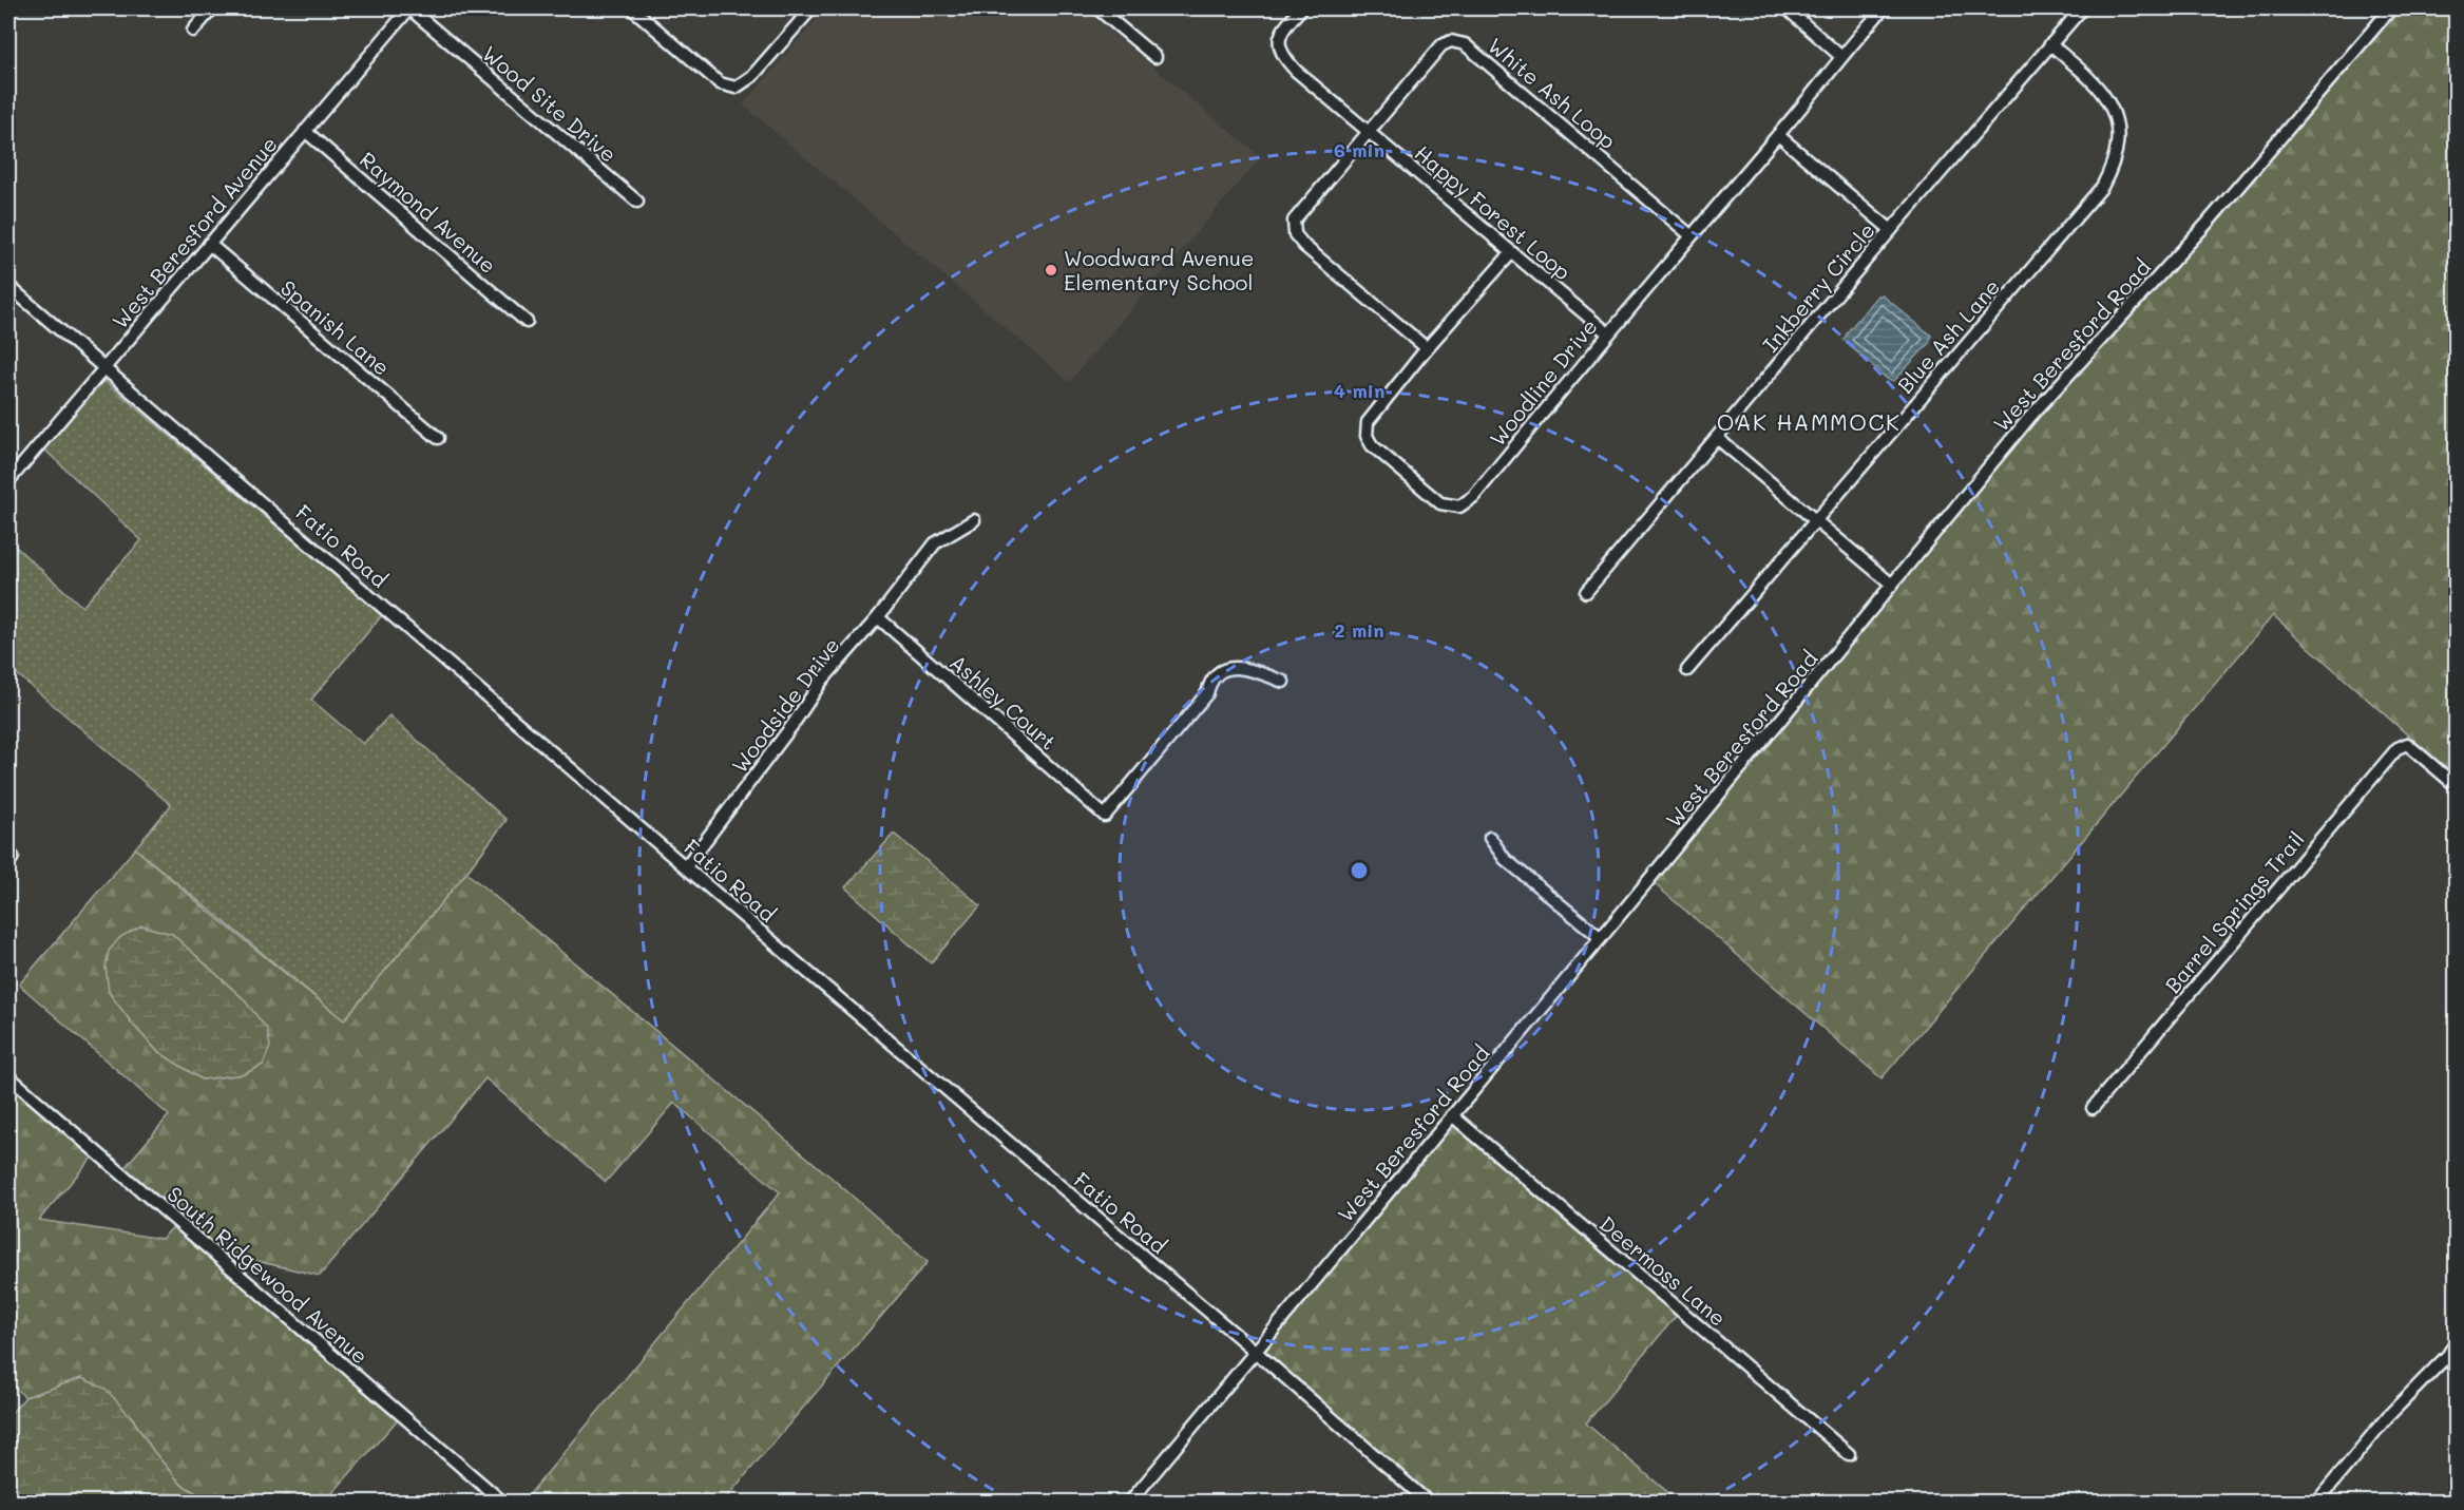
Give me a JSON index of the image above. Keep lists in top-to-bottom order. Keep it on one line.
{"streets":{"street":["White Ash Loop","Wood Site Drive","Raymond Avenue","Happy Forest Loop","West Beresford Avenue","Inkberry Circle","Spanish Lane","Blue Ash Lane","West Beresford Road","Woodline Drive","Fatio Road","Ashley Court","Woodside Drive","Barrel Springs Trail","Deermoss Lane","South Ridgewood Avenue"]},"crossings":[["White Ash Loop","Happy Forest Loop"],["White Ash Loop","Woodline Drive"],["Wood Site Drive","West Beresford Avenue"],["Raymond Avenue","West Beresford Avenue"],["Happy Forest Loop","Woodline Drive"],["West Beresford Avenue","Spanish Lane"],["West Beresford Avenue","Fatio Road"],["Inkberry Circle","Blue Ash Lane"],["West Beresford Road","Fatio Road"],["West Beresford Road","Deermoss Lane"],["Fatio Road","Woodside Drive"],["Ashley Court","Woodside Drive"]],"districts":["OAK HAMMOCK"],"places":["Woodward Avenue Elementary School"],"rings":["6 min","4 min","2 min"]}
